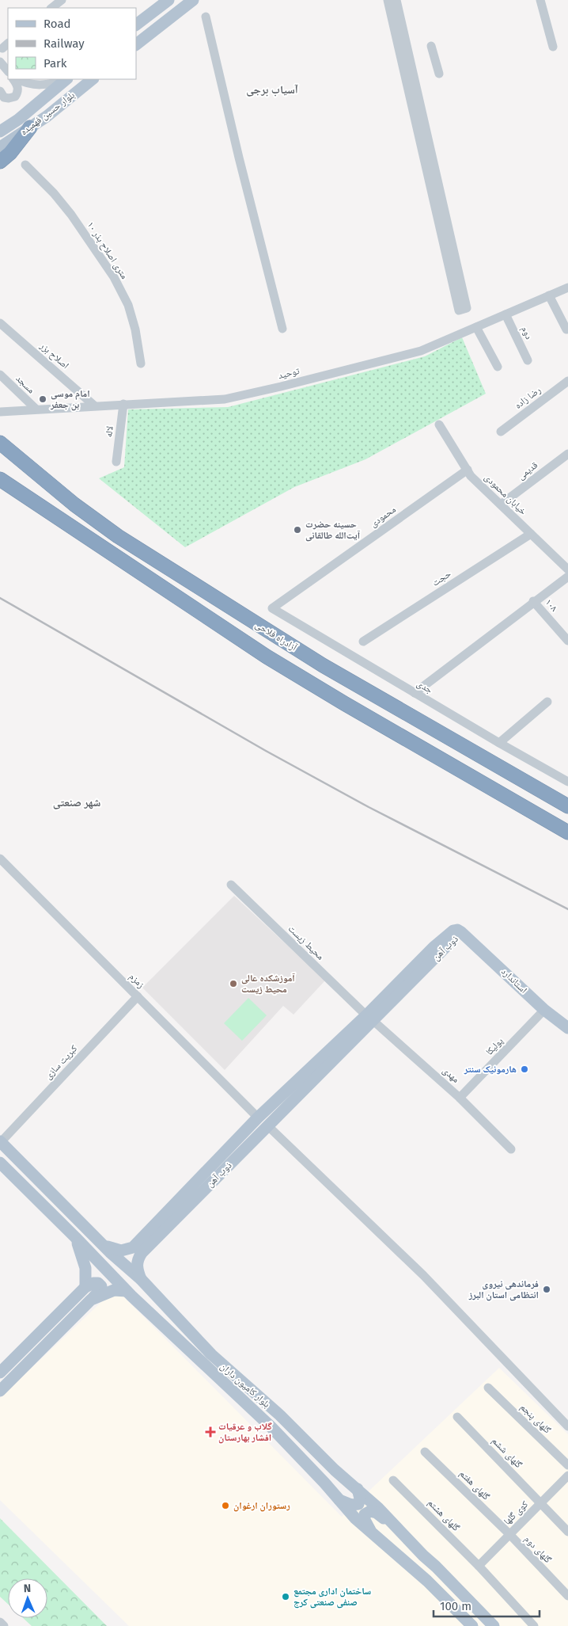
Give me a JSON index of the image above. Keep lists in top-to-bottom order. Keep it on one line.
{"streets":{"highway":["آزادراه فلاحی"],"main road":["بلوار حسین فهمیده","ذوب آهن","استاندارد","بلوار کامیون داران"],"street":["۱۰ متری اصلاح بذر","دوم","اصلاح بزر","توحید","مسجد","رضا زاده","لاله","قدیمی","خیابان محمودی","محمودی","حجت","۱۰۸","جدی","محیط زیست","زمزم","پولیکا","کبریت سازی","مهدی","گلهای پنجم","گلهای ششم","گلهای هفتم","کوی گلها","گلهای هشتم","گلهای دوم"]},"crossings":[["دوم","توحید"],["اصلاح بزر","توحید"],["توحید","مسجد"],["توحید","لاله"],["قدیمی","خیابان محمودی"],["خیابان محمودی","محمودی"],["خیابان محمودی","حجت"],["محمودی","جدی"],["محیط زیست","ذوب آهن"],["محیط زیست","مهدی"],["ذوب آهن","زمزم"],["ذوب آهن","استاندارد"],["ذوب آهن","مهدی"],["ذوب آهن","بلوار کامیون داران"],["زمزم","کبریت سازی"],["استاندارد","پولیکا"],["پولیکا","مهدی"],["کبریت سازی","بلوار کامیون داران"],["گلهای ششم","کوی گلها"],["گلهای هفتم","کوی گلها"],["گلهای هفتم","گلهای دوم"],["کوی گلها","گلهای هشتم"],["کوی گلها","گلهای دوم"]],"districts":["آسیاب برجی","شهر صنعتی"],"places":{"other":["امام موسی بن جعفر","حسینه حضرت آیت‌الله طالقانی","آموزشکده عالی محیط زیست","هارمونیک سنتر","فرماندهی نیروی انتظامی استان البرز","رستوران ارغوان","ساختمان اداری مجتمع صنفی صنعتی کرج"],"health":["گلاب و عرقیات افشار بهارستان"]},"legend":["Road","Railway","Park"],"scale_bar":"100 m","north":"top"}
